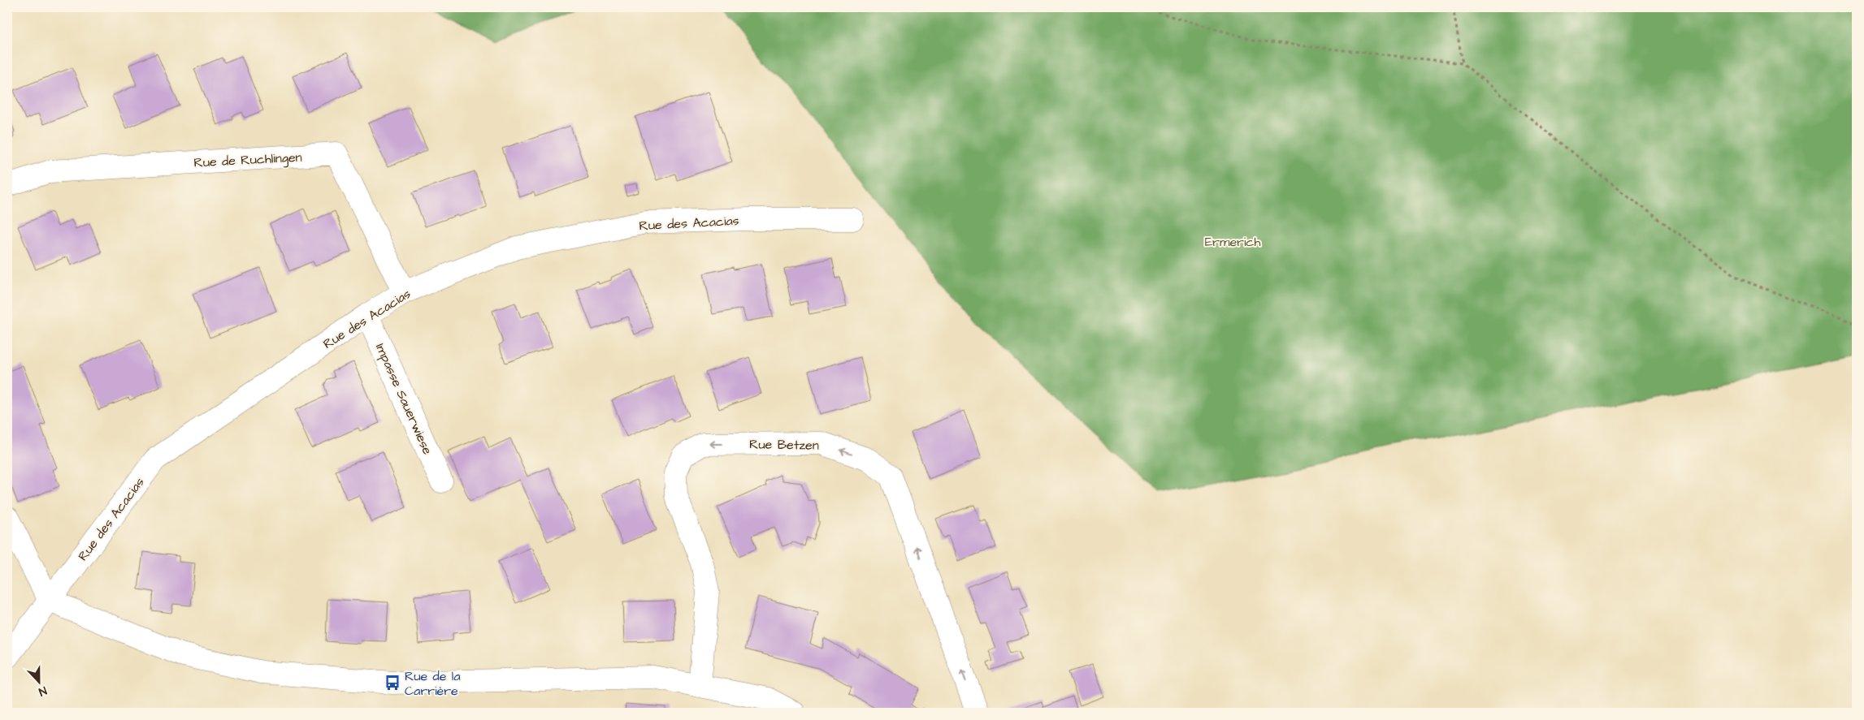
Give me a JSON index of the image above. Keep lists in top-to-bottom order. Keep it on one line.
{"streets":{"street":["Rue de Ruchlingen","Rue des Acacias","Impasse Sauerwiese","Rue Betzen"]},"crossings":[["Rue de Ruchlingen","Rue des Acacias"],["Rue des Acacias","Impasse Sauerwiese"]],"parks":["Ermerich"],"places":{"bus stop":["Rue de la Carrière"]},"north":"bottom"}
